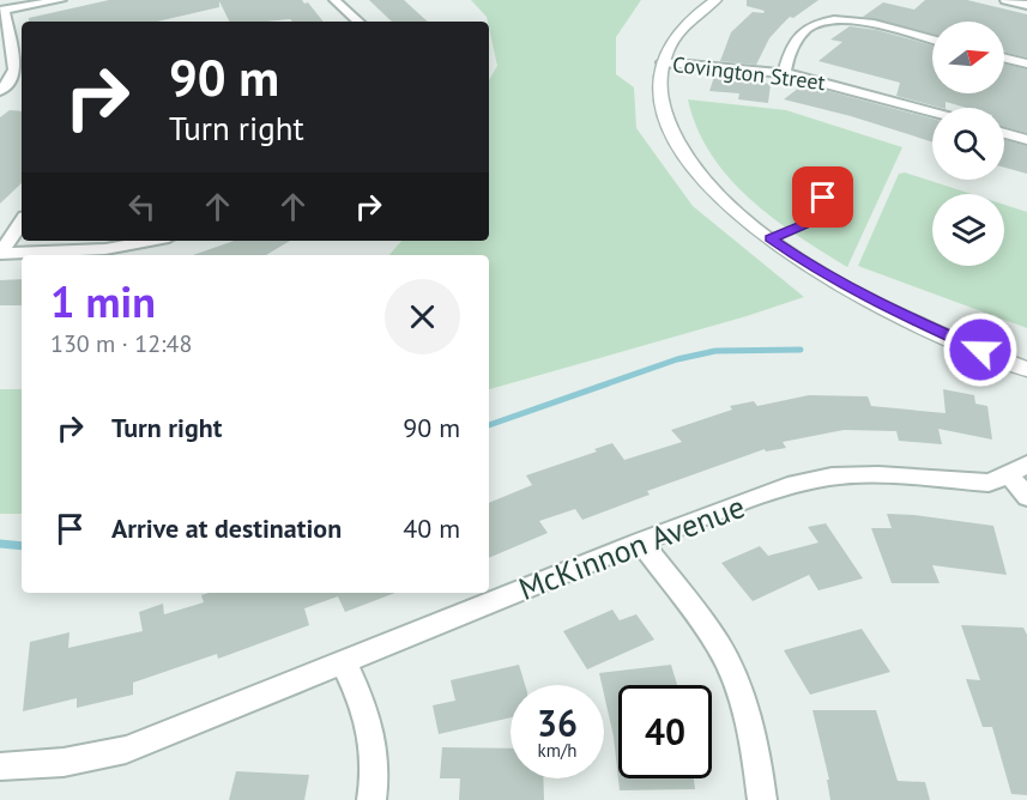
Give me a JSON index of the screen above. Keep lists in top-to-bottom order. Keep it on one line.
{"streets":{"street":["Covington Street","McKinnon Avenue"]},"north":"right","page":{"turn":["90 m","Turn right"],"heading":["1 min","130 m · 12:48"],"list":[{"name":"Turn right","value":"90 m"},{"name":"Arrive at destination","value":"40 m"}],"speed":"36 km/h","limit":"40"}}
